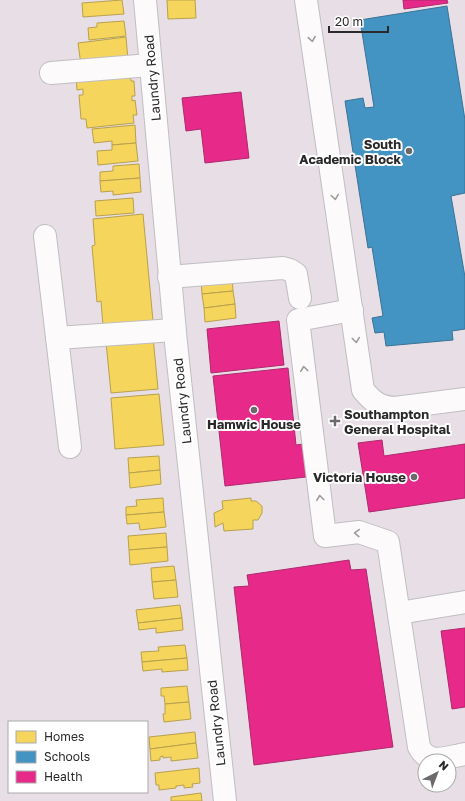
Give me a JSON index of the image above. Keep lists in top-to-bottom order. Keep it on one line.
{"streets":{"street":["Laundry Road"]},"places":{"other":["South Academic Block","Hamwic House","Victoria House"],"health":["Southampton General Hospital"]},"legend":["Homes","Schools","Health"],"scale_bar":"20 m","north":"top right"}
